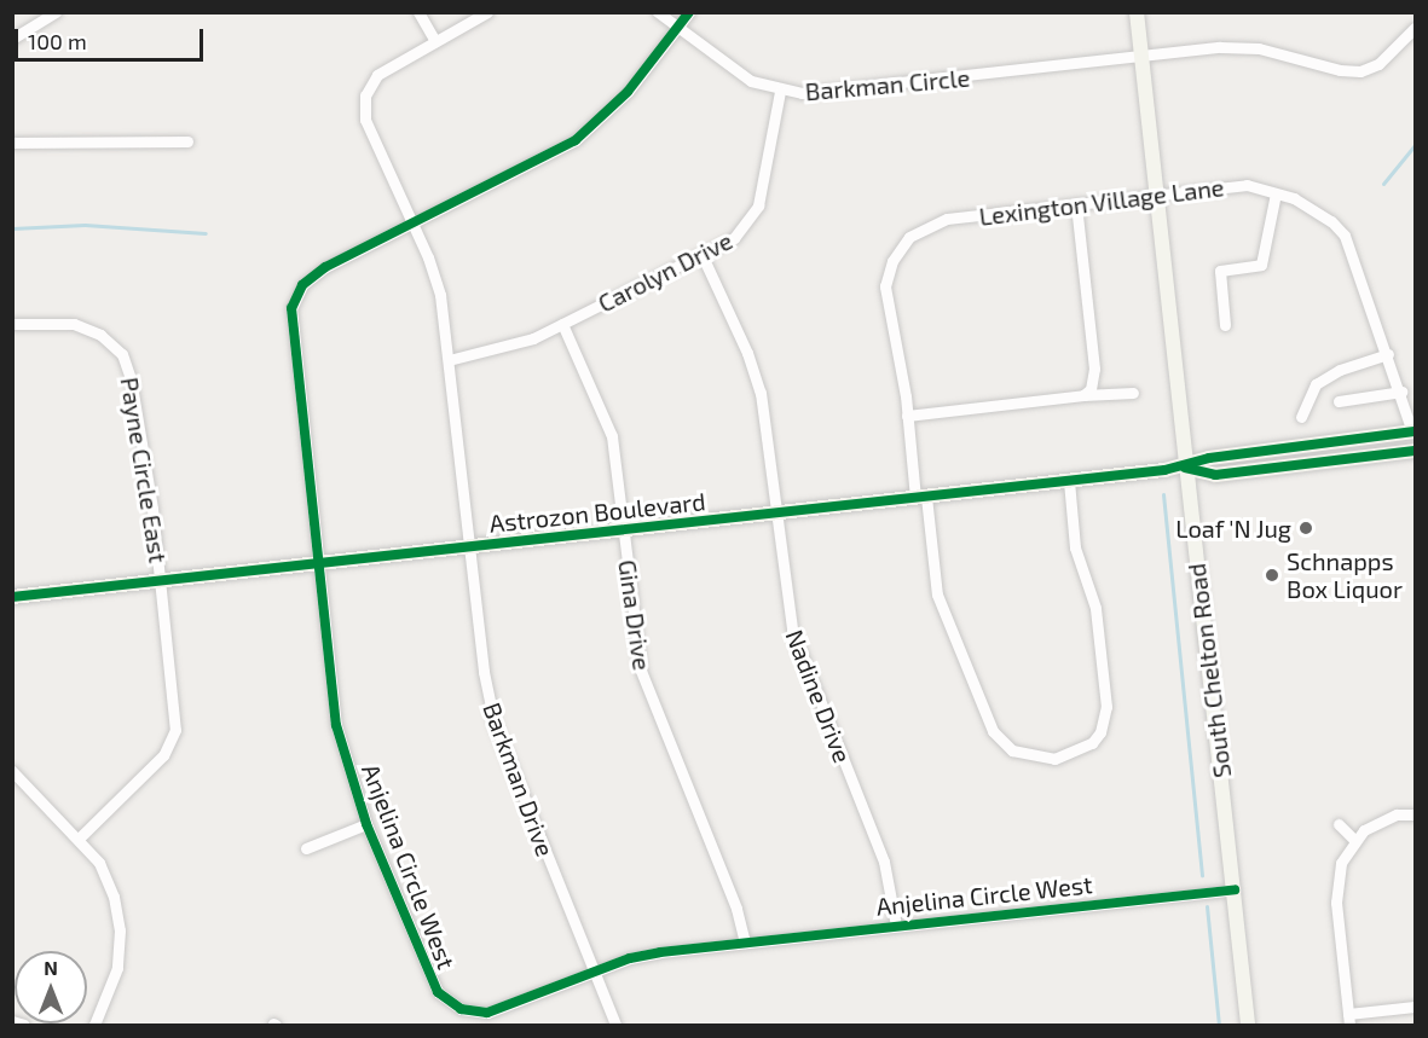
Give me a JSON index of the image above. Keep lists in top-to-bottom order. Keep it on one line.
{"streets":{"main road":["Astrozon Boulevard","South Chelton Road"],"street":["Barkman Circle","Lexington Village Lane","Carolyn Drive","Payne Circle East","Gina Drive","Nadine Drive","Barkman Drive","Anjelina Circle West"]},"crossings":[["Barkman Circle","Carolyn Drive"],["Barkman Circle","South Chelton Road"],["Barkman Circle","Anjelina Circle West"],["Lexington Village Lane","Astrozon Boulevard"],["Lexington Village Lane","South Chelton Road"],["Carolyn Drive","Gina Drive"],["Carolyn Drive","Nadine Drive"],["Carolyn Drive","Barkman Drive"],["Payne Circle East","Astrozon Boulevard"],["Astrozon Boulevard","Gina Drive"],["Astrozon Boulevard","South Chelton Road"],["Astrozon Boulevard","Nadine Drive"],["Astrozon Boulevard","Barkman Drive"],["Astrozon Boulevard","Anjelina Circle West"],["Gina Drive","Anjelina Circle West"],["South Chelton Road","Anjelina Circle West"],["Nadine Drive","Anjelina Circle West"],["Barkman Drive","Anjelina Circle West"]],"places":["Loaf 'N Jug","Schnapps Box Liquor"],"scale_bar":"100 m","north":"top"}
